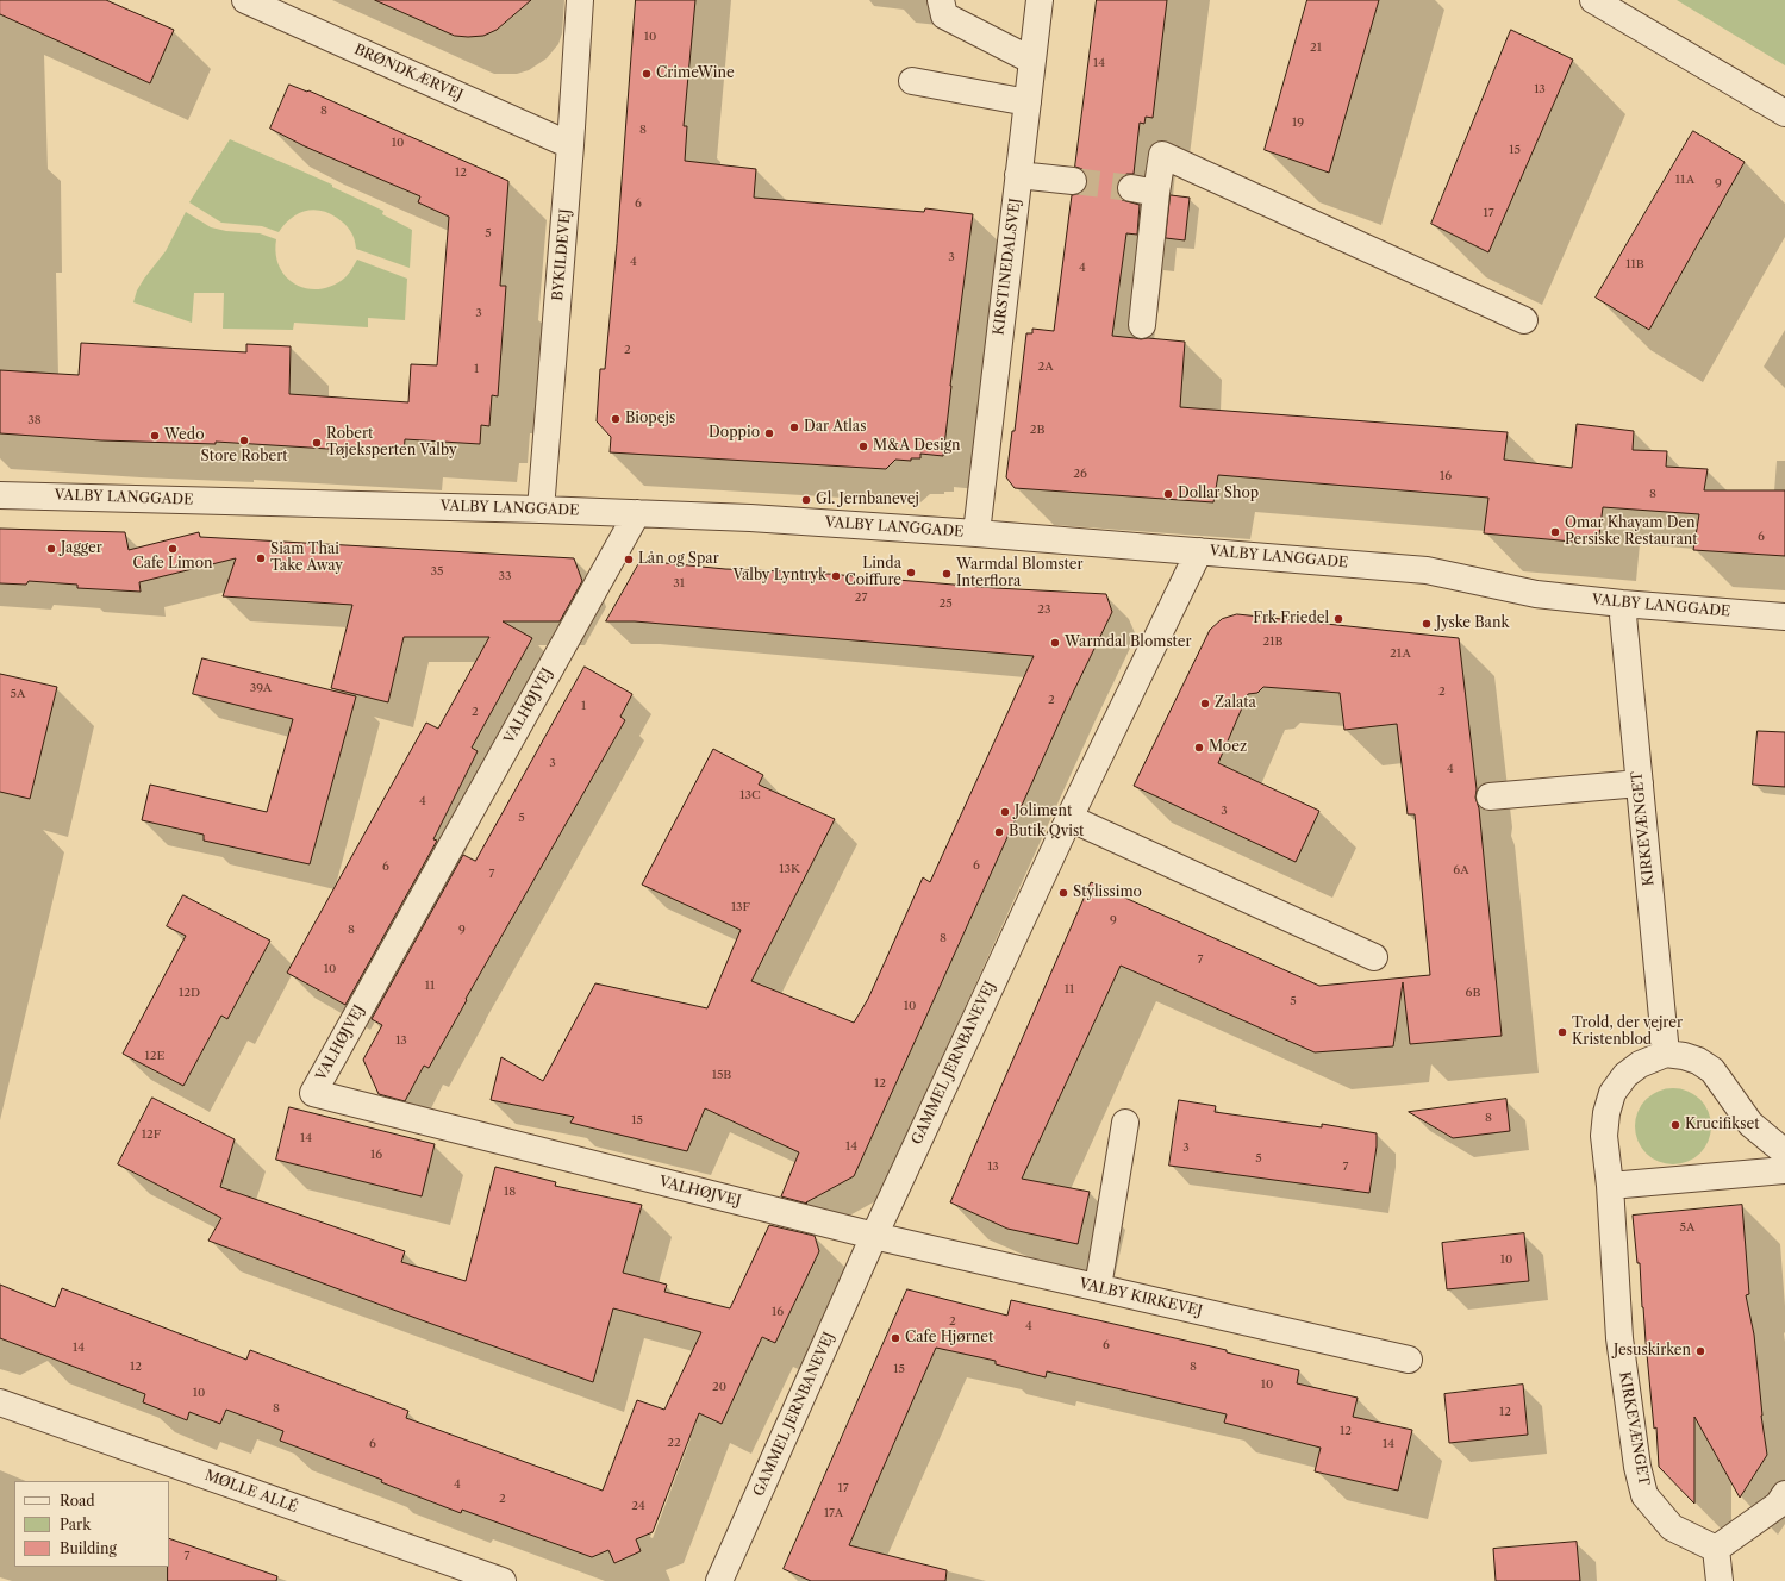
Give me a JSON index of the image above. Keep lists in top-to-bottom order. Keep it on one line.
{"streets":{"street":["BRØNDKÆRVEJ","BYKILDEVEJ","KIRSTINEDALSVEJ","VALBY LANGGADE","VALHØJVEJ","KIRKEVÆNGET","GAMMEL JERNBANEVEJ","VALBY KIRKEVEJ","MØLLE ALLÉ"]},"crossings":[["BRØNDKÆRVEJ","BYKILDEVEJ"],["BYKILDEVEJ","VALBY LANGGADE"],["KIRSTINEDALSVEJ","VALBY LANGGADE"],["VALBY LANGGADE","VALHØJVEJ"],["VALBY LANGGADE","KIRKEVÆNGET"],["VALBY LANGGADE","GAMMEL JERNBANEVEJ"],["VALHØJVEJ","GAMMEL JERNBANEVEJ"],["VALHØJVEJ","VALBY KIRKEVEJ"],["GAMMEL JERNBANEVEJ","VALBY KIRKEVEJ"]],"places":["CrimeWine","Biopejs","Dar Atlas","Doppio","Wedo","Store Robert","Robert Tøjeksperten Valby","M&A Design","Dollar Shop","Gl. Jernbanevej","Omar Khayam Den Persiske Restaurant","Jagger","Cafe Limon","Siam Thai Take Away","Lån og Spar","Linda Coiffure","Warmdal Blomster Interflora","Valby Lyntryk","Frk Friedel","Jyske Bank","Warmdal Blomster","Zalata","Moez","Joliment","Butik Qvist","Stylissimo","Trold, der vejrer Kristenblod","Krucifikset","Cafe Hjørnet","Jesuskirken"],"house_numbers":["10","21","14","13","8","19","8","10","15","12","11A","9","6","17","5","3","4","11B","4","3","2","2A","1","38","2B","26","16","8","6","35","33","31","27","25","23","21B","21A","39A","2","5A","2","1","2","3","4","13C","4","3","5","6","6","13K","6A","7","13F","9","8","9","8","7","10","11","11","12D","6B","5","10","13","12E","15B","12","8","15","12F","14","14","3","16","5","13","7","18","5A","10","16","2","4","6","14","12","8","15","10","20","10","8","12","12","22","6","14","4","17","2","24","17A","7"],"legend":["Road","Park","Building"]}
